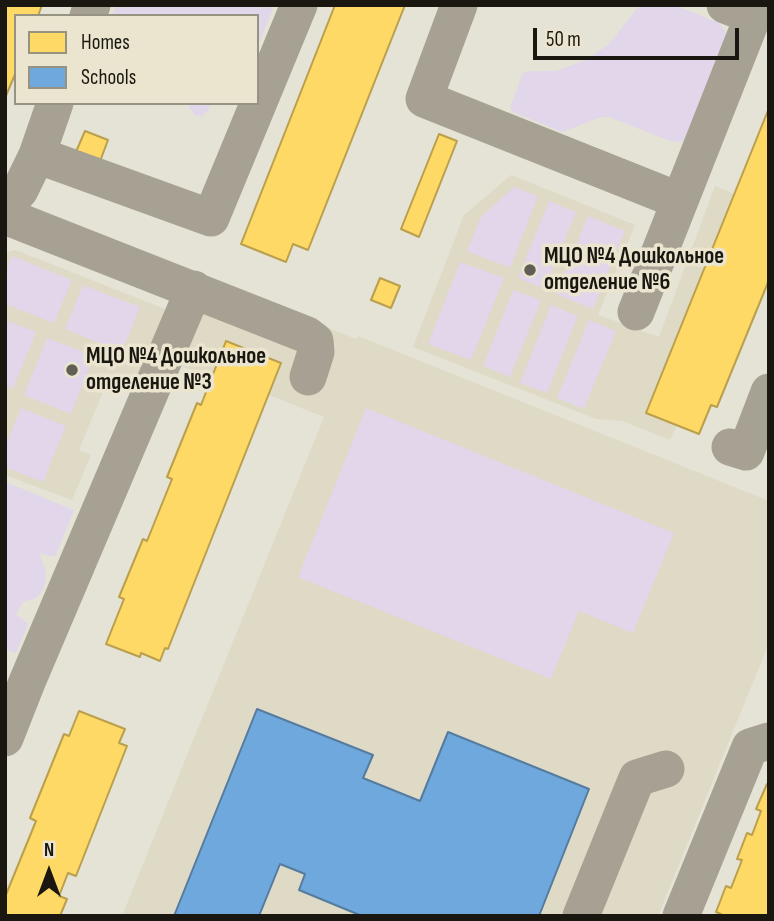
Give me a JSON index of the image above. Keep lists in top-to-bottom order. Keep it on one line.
{"places":["МЦО №4 Дошкольное отделение №6","МЦО №4 Дошкольное отделение №3"],"legend":["Homes","Schools"],"scale_bar":"50 m","north":"top"}
